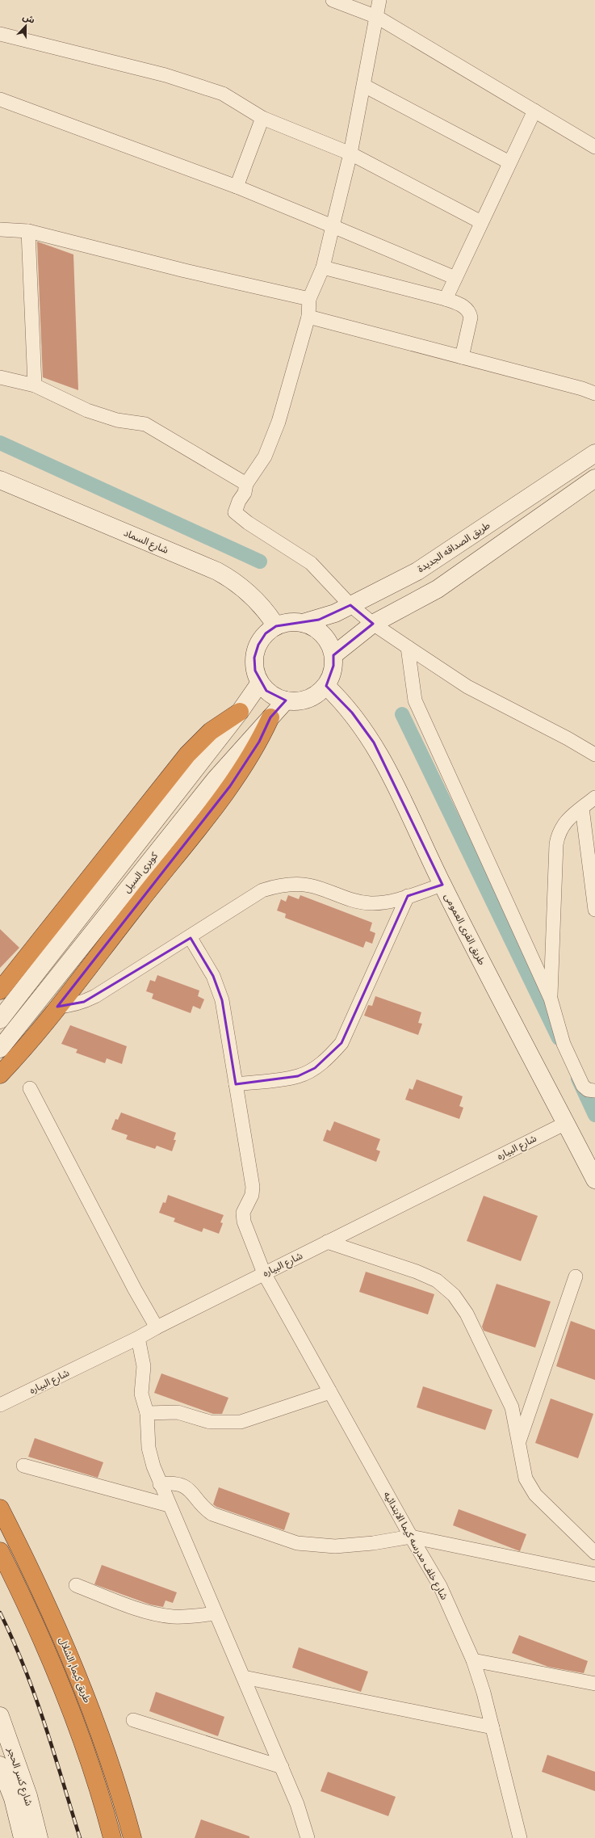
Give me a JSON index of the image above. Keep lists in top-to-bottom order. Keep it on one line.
{"streets":{"highway":["طريق كيما, الشلال"],"street":["شارع السماد","طريق الصداقه الجديدة","كوبرى السيل","طريق القرى العمومى","شارع البياره","شارع خلف مدرسه كيما الابتدائيه","شارع كسر الحجر"]},"crossings":[["شارع السماد","طريق الصداقه الجديدة"],["شارع السماد","كوبرى السيل"],["شارع السماد","طريق القرى العمومى"],["طريق الصداقه الجديدة","كوبرى السيل"],["طريق الصداقه الجديدة","طريق القرى العمومى"],["كوبرى السيل","طريق القرى العمومى"],["طريق القرى العمومى","شارع البياره"],["شارع البياره","شارع خلف مدرسه كيما الابتدائيه"]],"north":"top"}
